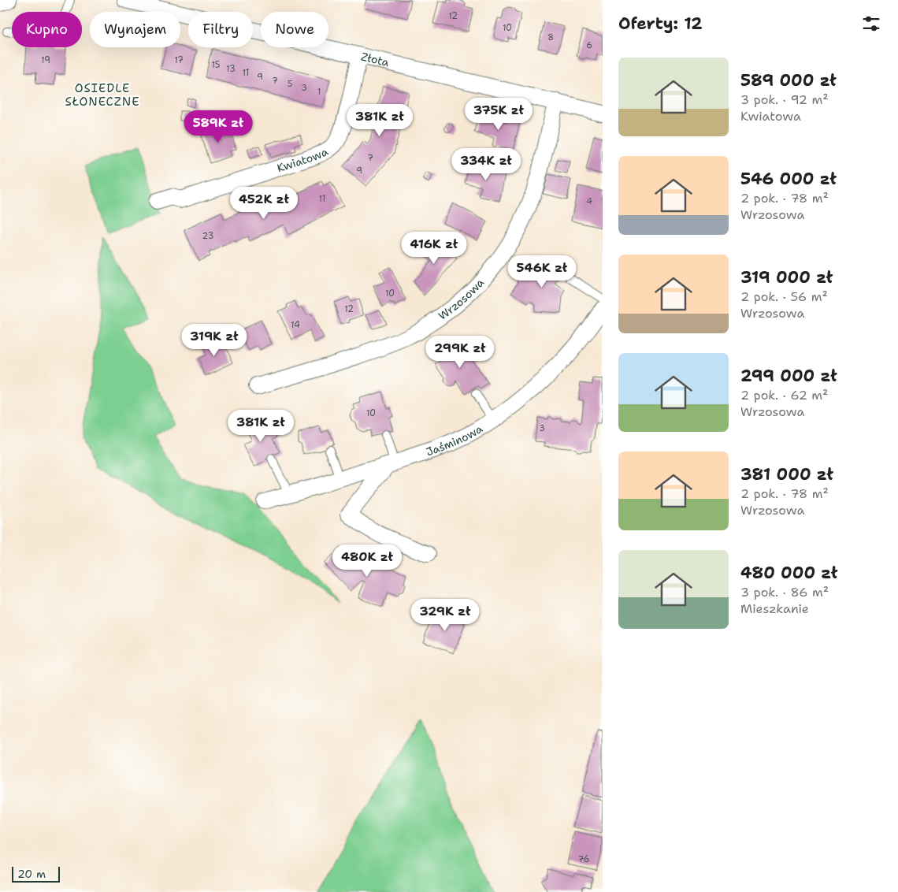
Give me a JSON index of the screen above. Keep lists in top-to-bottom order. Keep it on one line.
{"streets":{"street":["Złota","Kwiatowa","Wrzosowa","Jaśminowa"]},"crossings":[["Złota","Kwiatowa"],["Złota","Wrzosowa"]],"districts":["OSIEDLE SŁONECZNE"],"house_numbers":["12","10","8","6","19","17","15","13","11","9","7","5","3","1","7","9","11","4","23","10","12","14","10","3","76"],"scale_bar":"20 m","page":{"heading":"Oferty: 12","chip":["Kupno","Wynajem","Filtry","Nowe"],"list":[{"name":"589 000 zł","note":"3 pok. · 92 m² · Kwiatowa"},{"name":"546 000 zł","note":"2 pok. · 78 m² · Wrzosowa"},{"name":"319 000 zł","note":"2 pok. · 56 m² · Wrzosowa"},{"name":"299 000 zł","note":"2 pok. · 62 m² · Wrzosowa"},{"name":"381 000 zł","note":"2 pok. · 78 m² · Wrzosowa"},{"name":"480 000 zł","note":"3 pok. · 86 m² · Mieszkanie"}],"price":["375K zł","381K zł","589K zł","334K zł","452K zł","416K zł","546K zł","319K zł","299K zł","381K zł","480K zł","329K zł"],"scale":"20 m"}}
